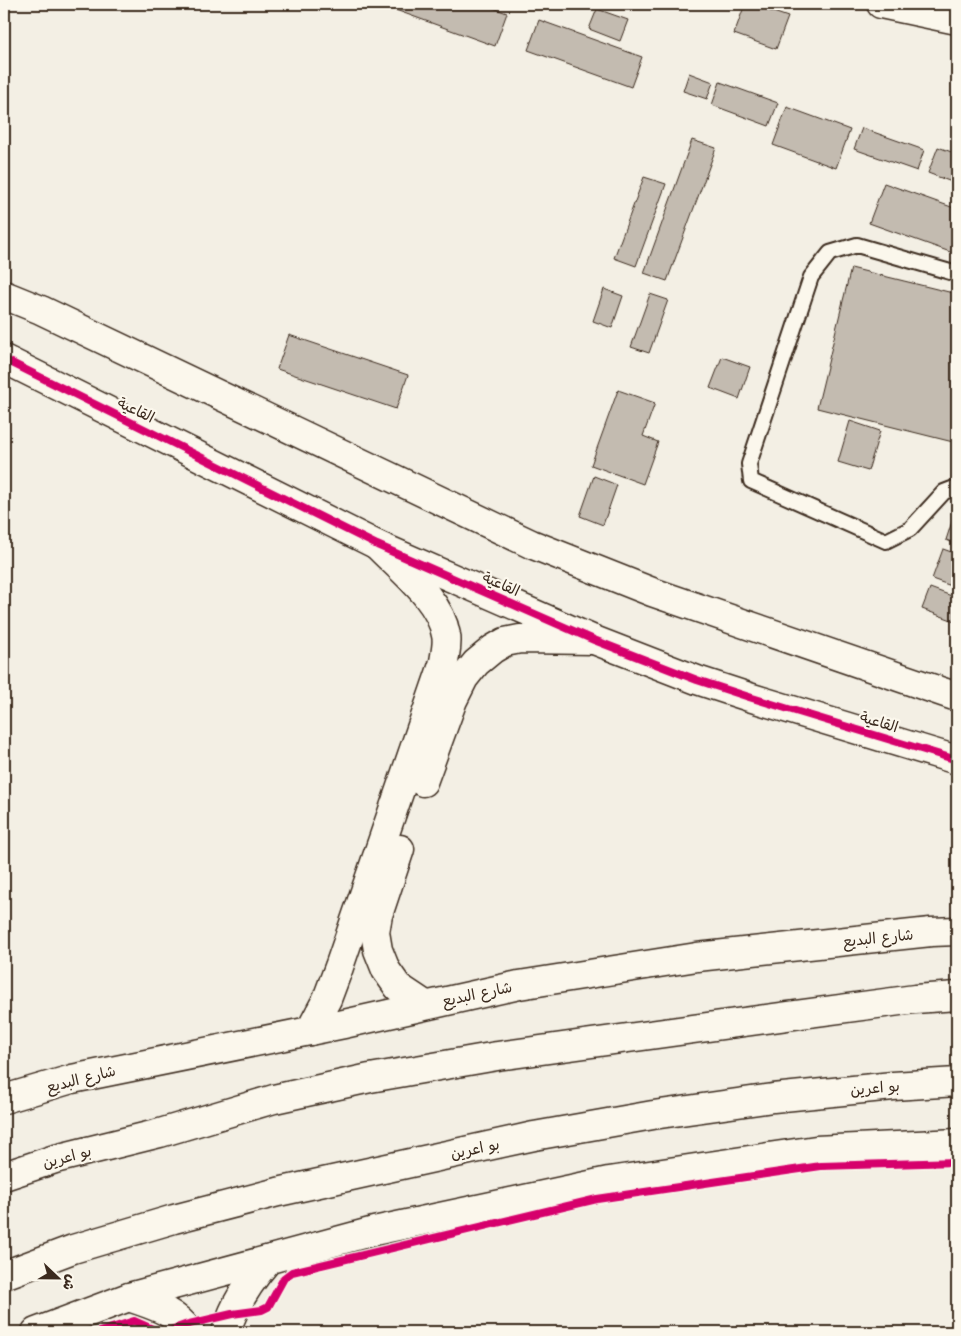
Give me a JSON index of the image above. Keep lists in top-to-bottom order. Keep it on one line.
{"streets":{"main road":["القاعية","شارع البديع","بو اعرين"]},"north":"right"}
